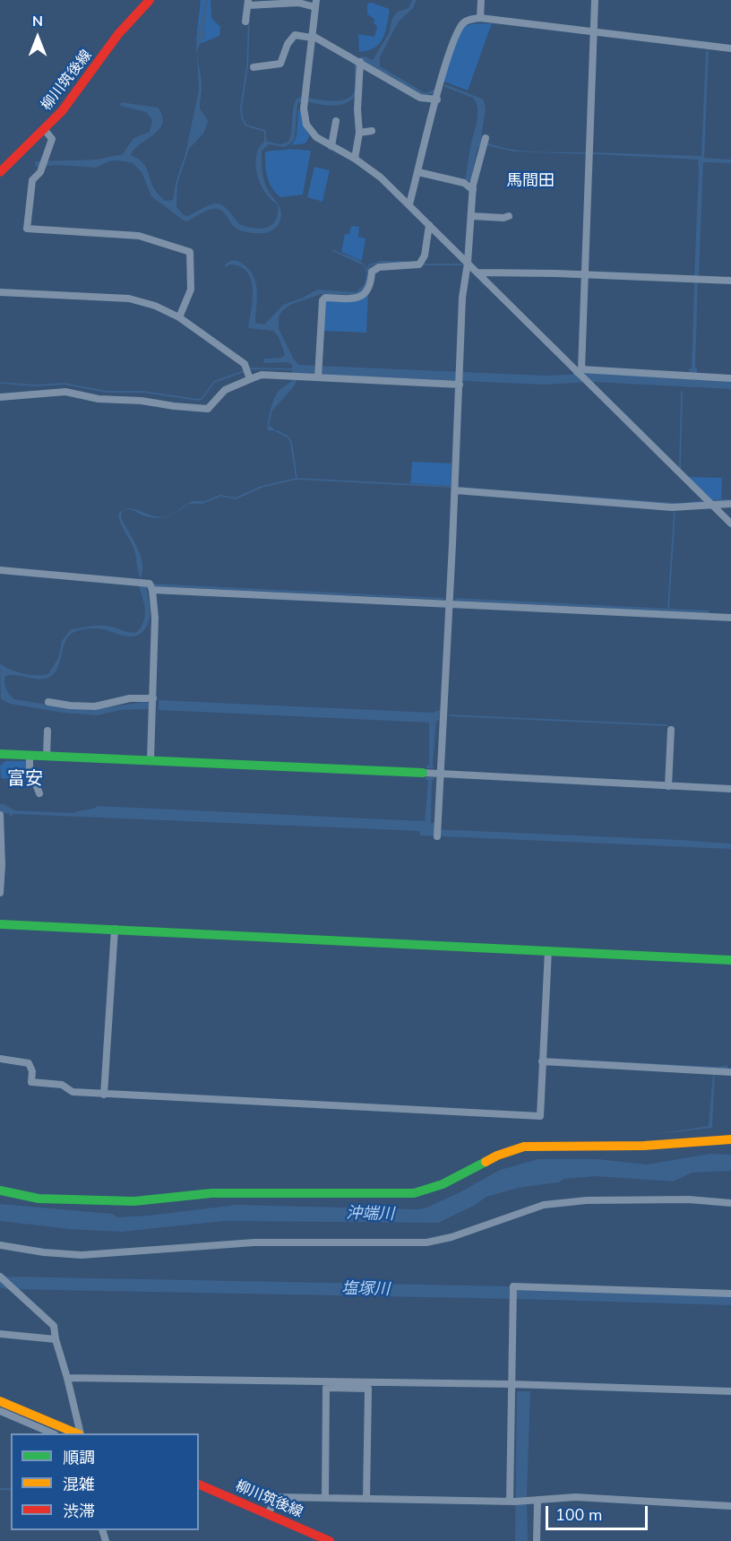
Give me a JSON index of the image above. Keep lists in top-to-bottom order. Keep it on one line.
{"streets":{"street":["柳川筑後線"]},"districts":["馬間田","富安"],"water":["沖端川","塩塚川"],"legend":["順調","混雑","渋滞"],"scale_bar":"100 m","north":"top"}
